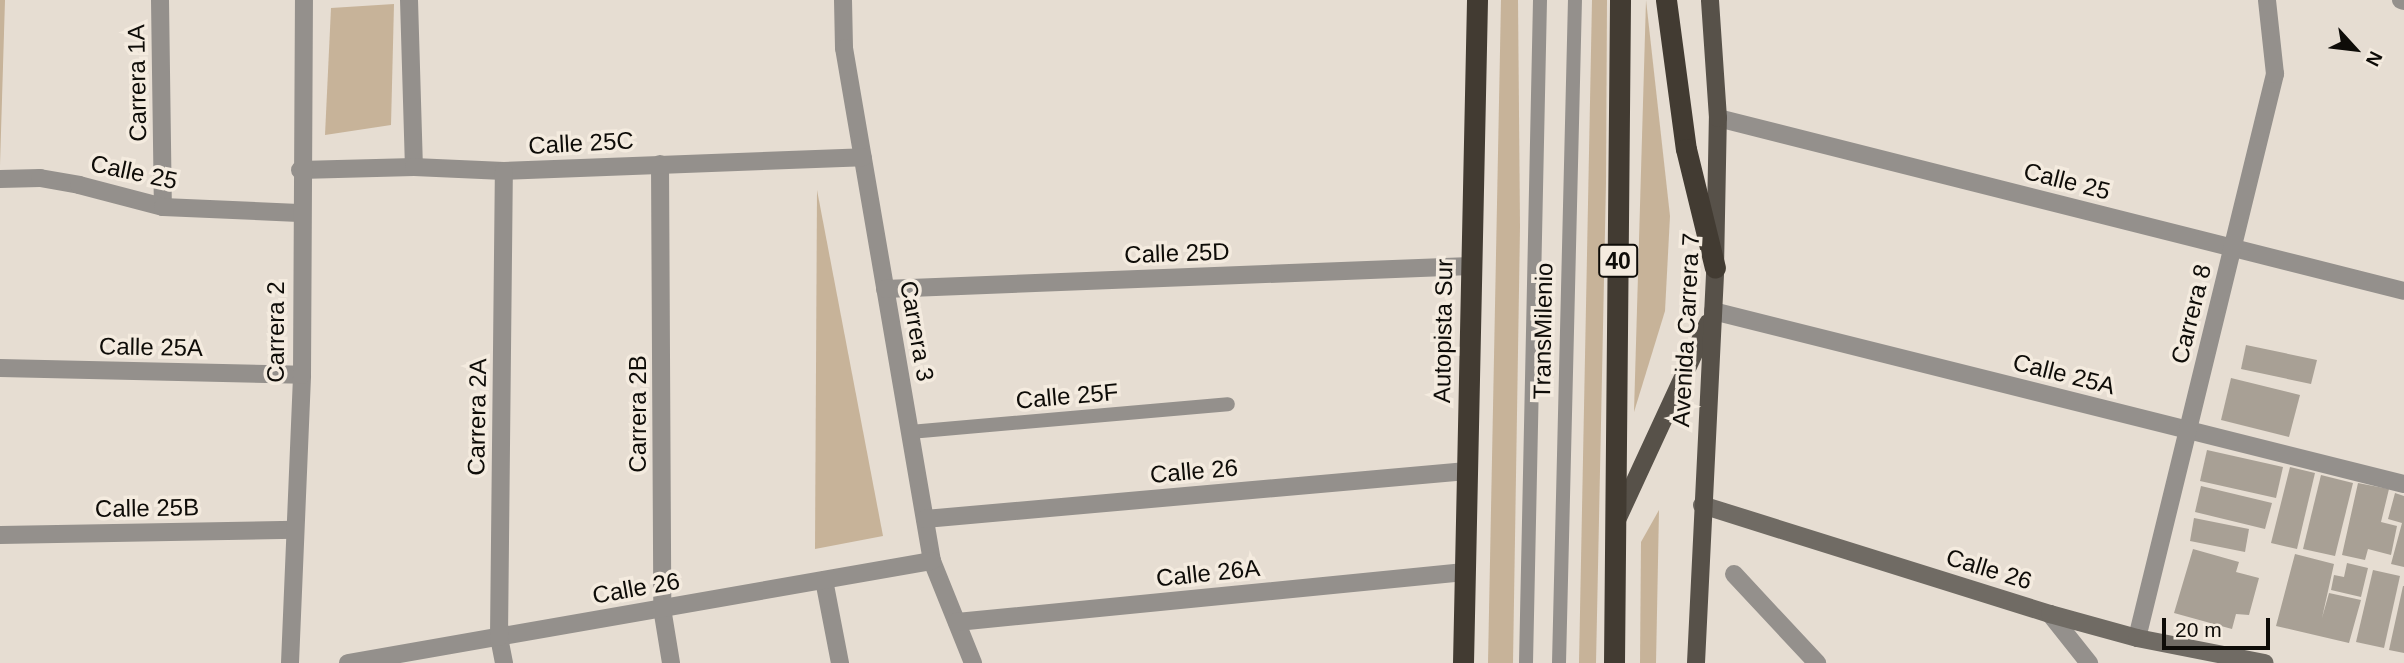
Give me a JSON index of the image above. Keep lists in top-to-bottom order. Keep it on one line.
{"streets":{"highway":["40","Autopista Sur"],"main road":["Avenida Carrera 7"],"street":["Carrera 1A","Calle 25C","Calle 25","Calle 25D","Carrera 8","Carrera 3","Carrera 2","Calle 25A","Carrera 2B","Carrera 2A","Calle 26","Calle 25B","Calle 26A"],"lane":["TransMilenio","Calle 25F"]},"crossings":[["Carrera 1A","Calle 25"],["Calle 25C","Carrera 3"],["Calle 25C","Carrera 2"],["Calle 25C","Carrera 2B"],["Calle 25C","Carrera 2A"],["Calle 25","Carrera 8"],["Calle 25","Avenida Carrera 7"],["Calle 25","Carrera 2"],["Calle 25D","Carrera 3"],["Calle 25D","Autopista Sur"],["Carrera 8","Calle 25A"],["Carrera 8","Calle 26"],["Avenida Carrera 7","Calle 25A"],["Avenida Carrera 7","Calle 26"],["Carrera 3","Calle 25F"],["Carrera 3","Calle 26"],["Carrera 3","Calle 26A"],["Autopista Sur","Calle 26"],["Autopista Sur","Calle 26A"],["Carrera 2","Calle 25A"],["Carrera 2","Calle 25B"],["Carrera 2B","Calle 26"],["Carrera 2A","Calle 26"]],"scale_bar":"20 m","north":"bottom right"}
